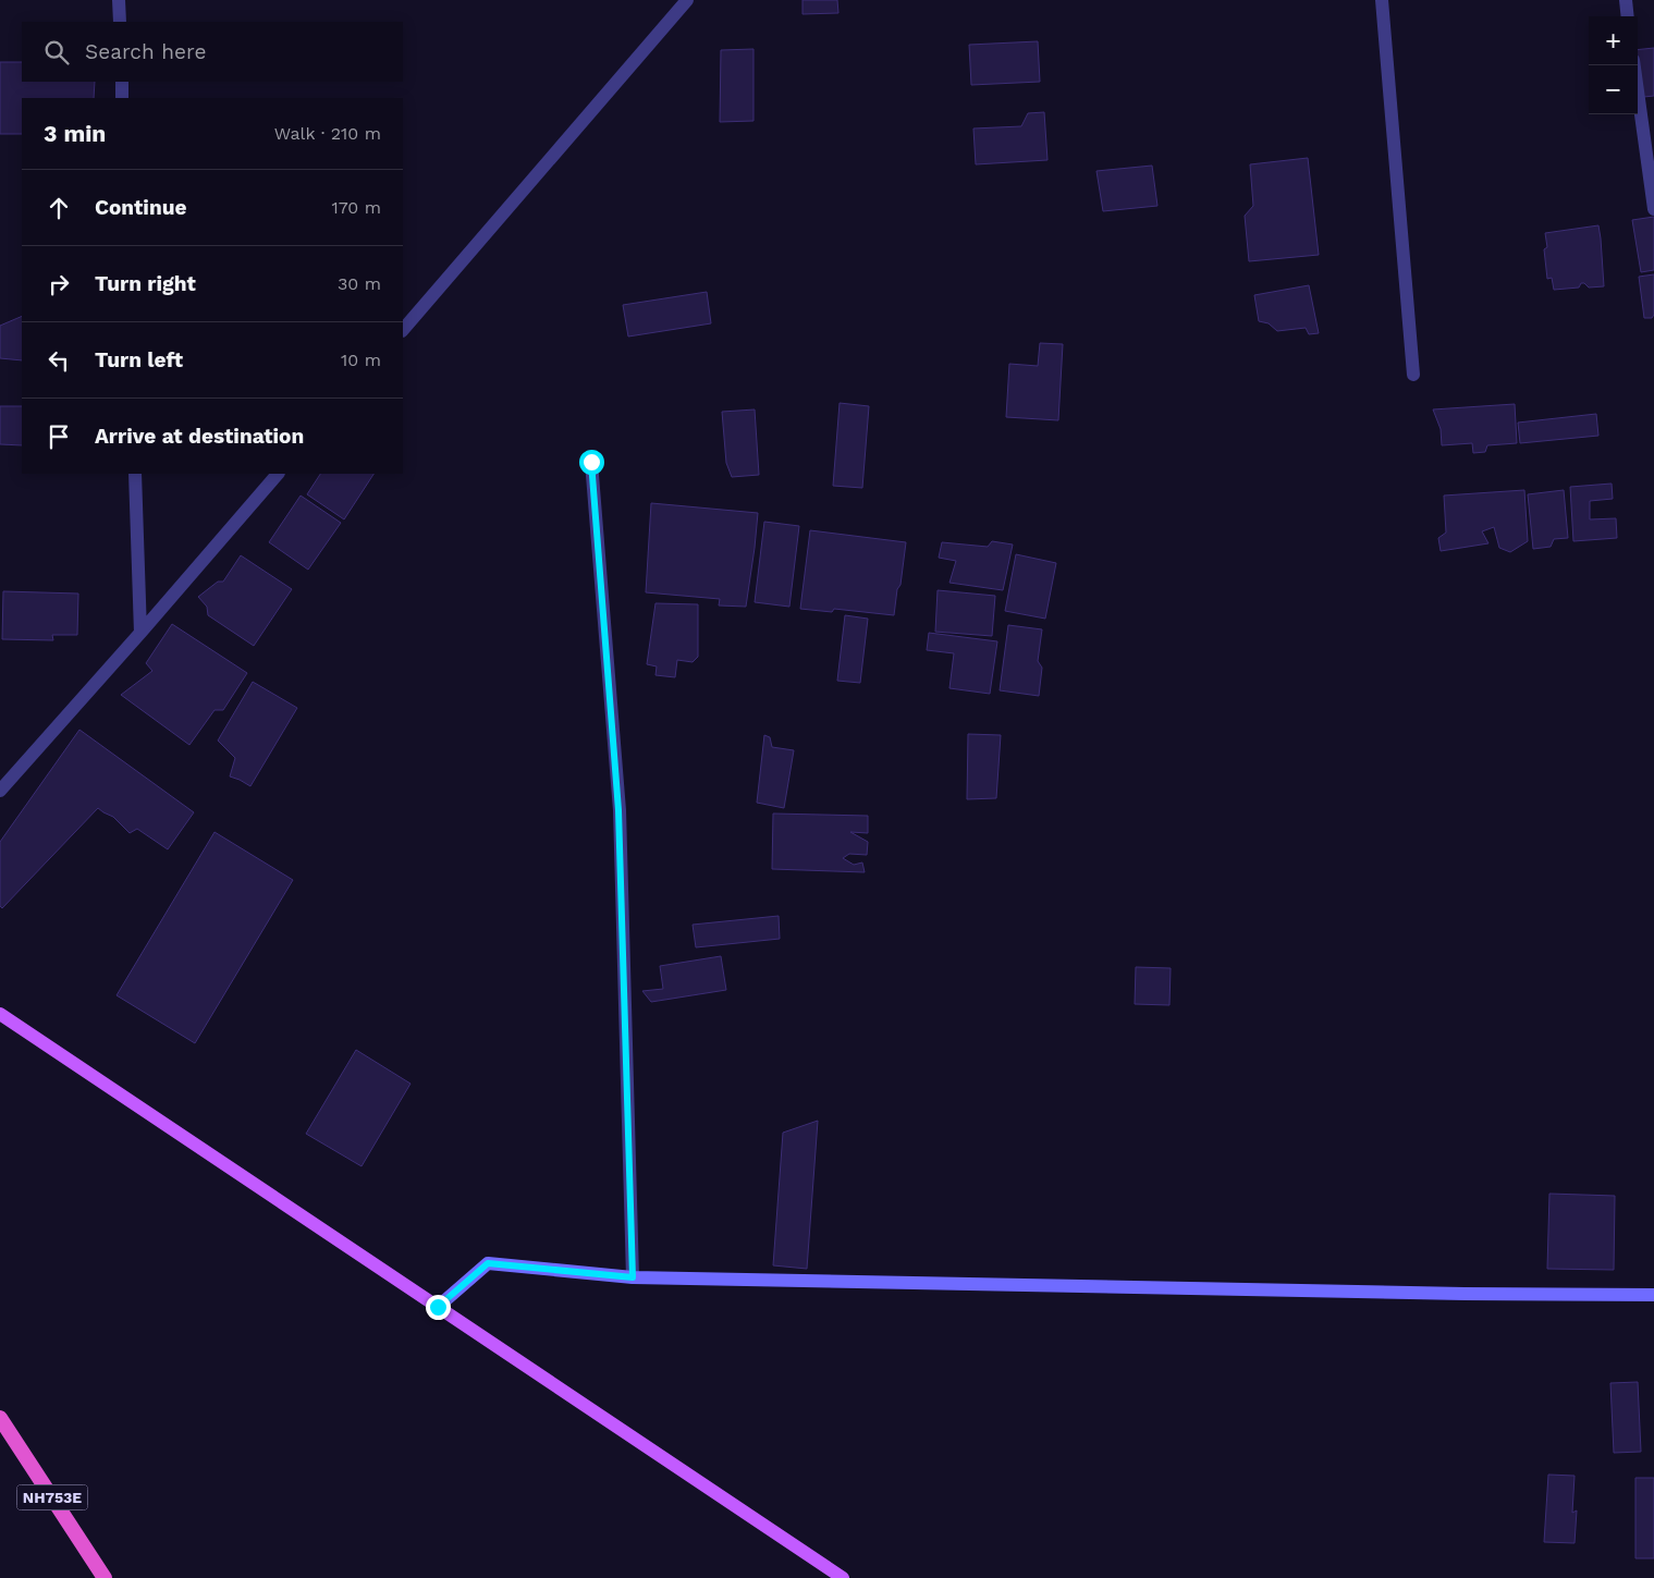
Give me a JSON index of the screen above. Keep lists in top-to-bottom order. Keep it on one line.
{"streets":{"highway":["NH753E"]},"page":{"map_buttons":["+","−"],"search":"Search here","heading":["3 min","Walk · 210 m"],"list":[["Continue","170 m"],["Turn right","30 m"],["Turn left","10 m"],"Arrive at destination"]}}
